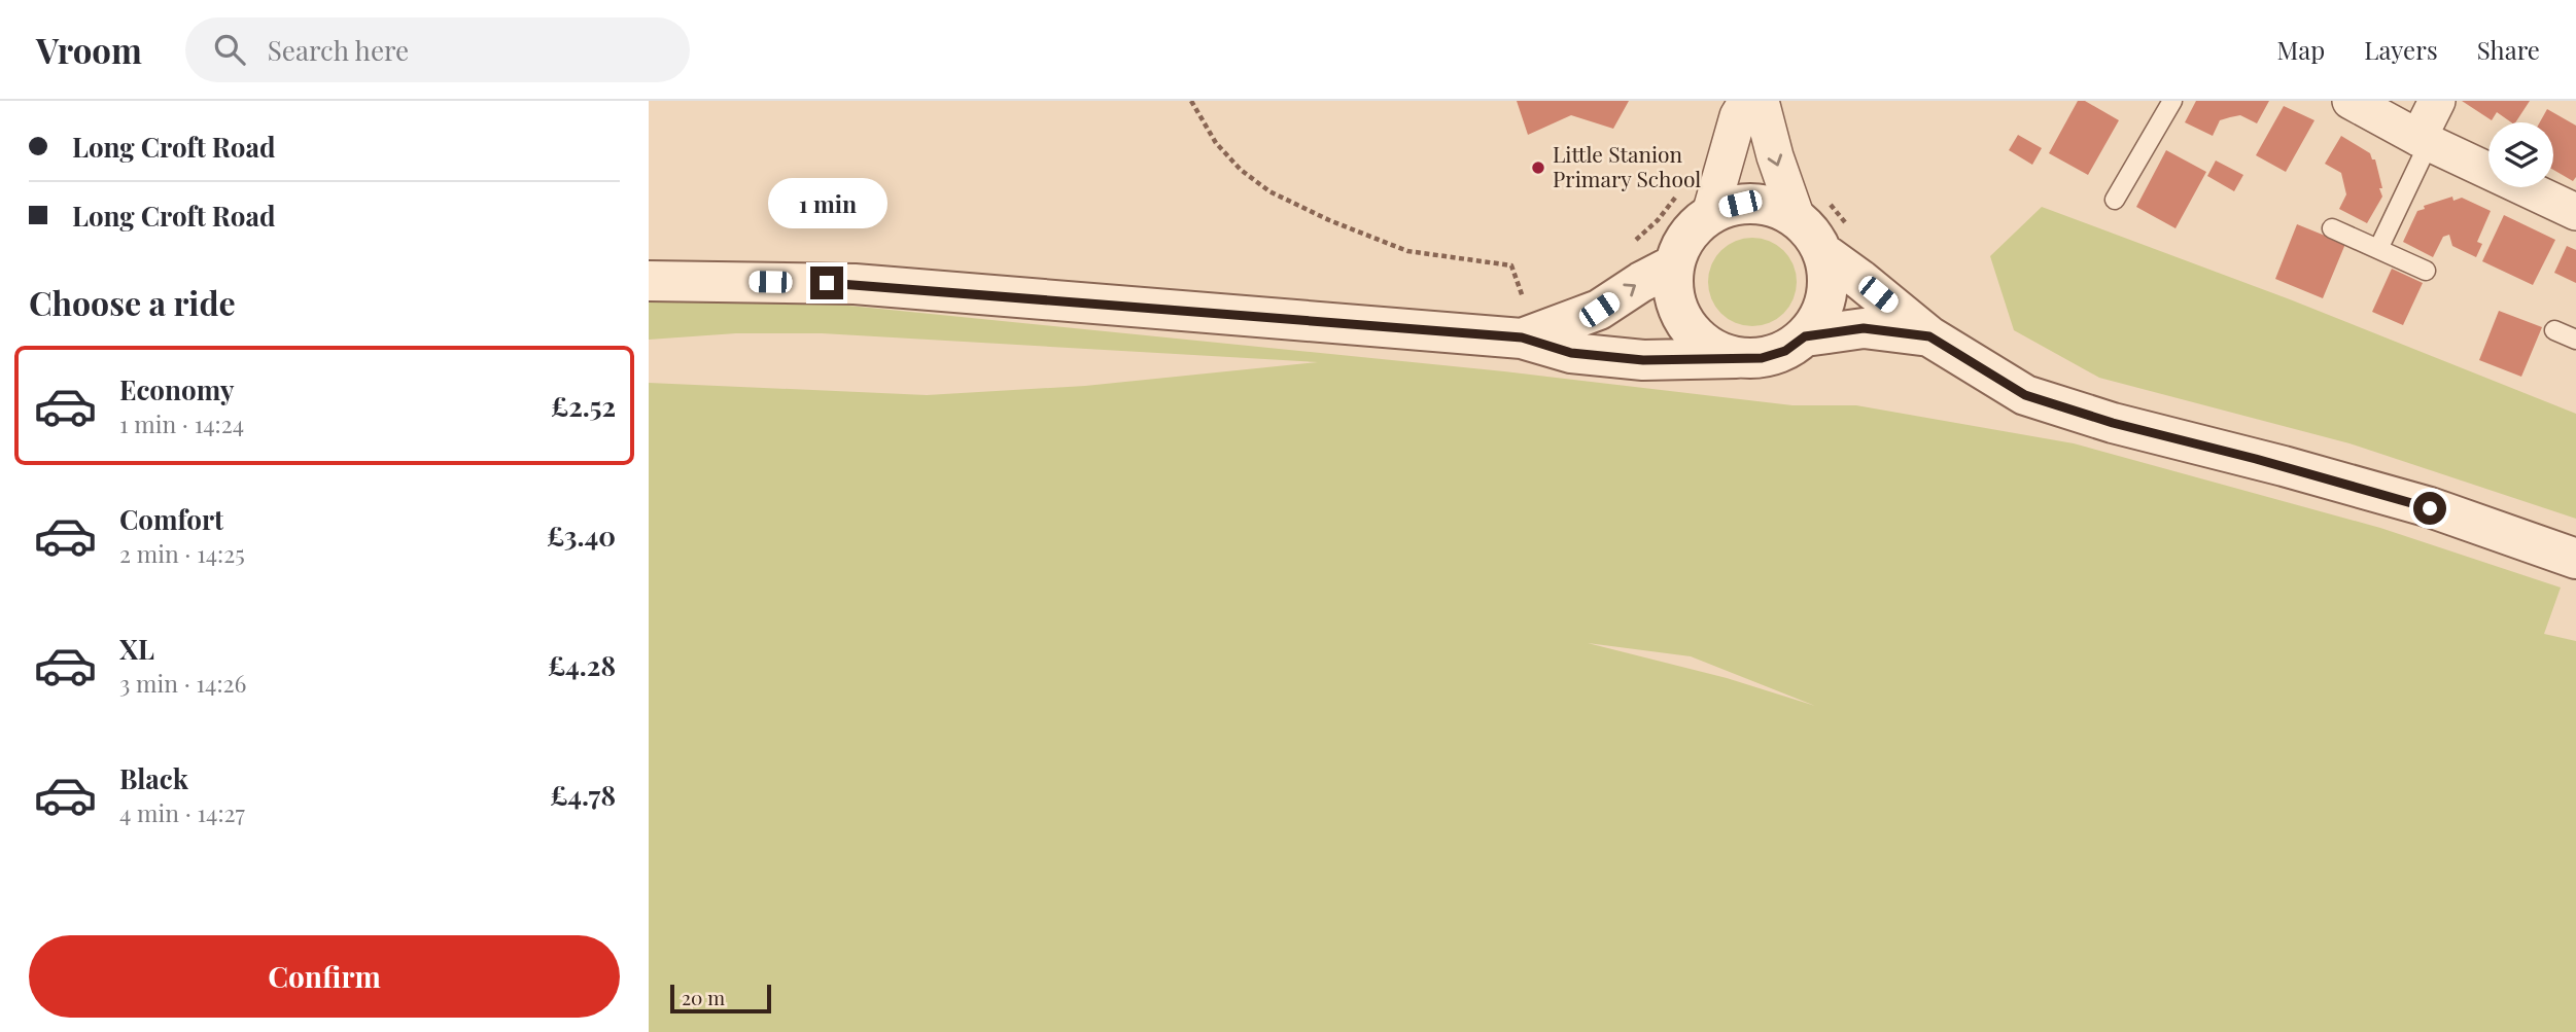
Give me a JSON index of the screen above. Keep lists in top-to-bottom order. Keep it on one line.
{"places":["Little Stanion Primary School"],"scale_bar":"20 m","page":{"header":"Vroom","search":"Search here","nav":["Map","Layers","Share"],"banner":["Long Croft Road","Long Croft Road"],"bubble":"1 min","heading":"Choose a ride","list":[{"name":"Economy","note":"1 min · 14:24","value":"£2.52"},{"name":"Comfort","note":"2 min · 14:25","value":"£3.40"},{"name":"XL","note":"3 min · 14:26","value":"£4.28"},{"name":"Black","note":"4 min · 14:27","value":"£4.78"}],"buttons":"Confirm","scale":"20 m"}}
